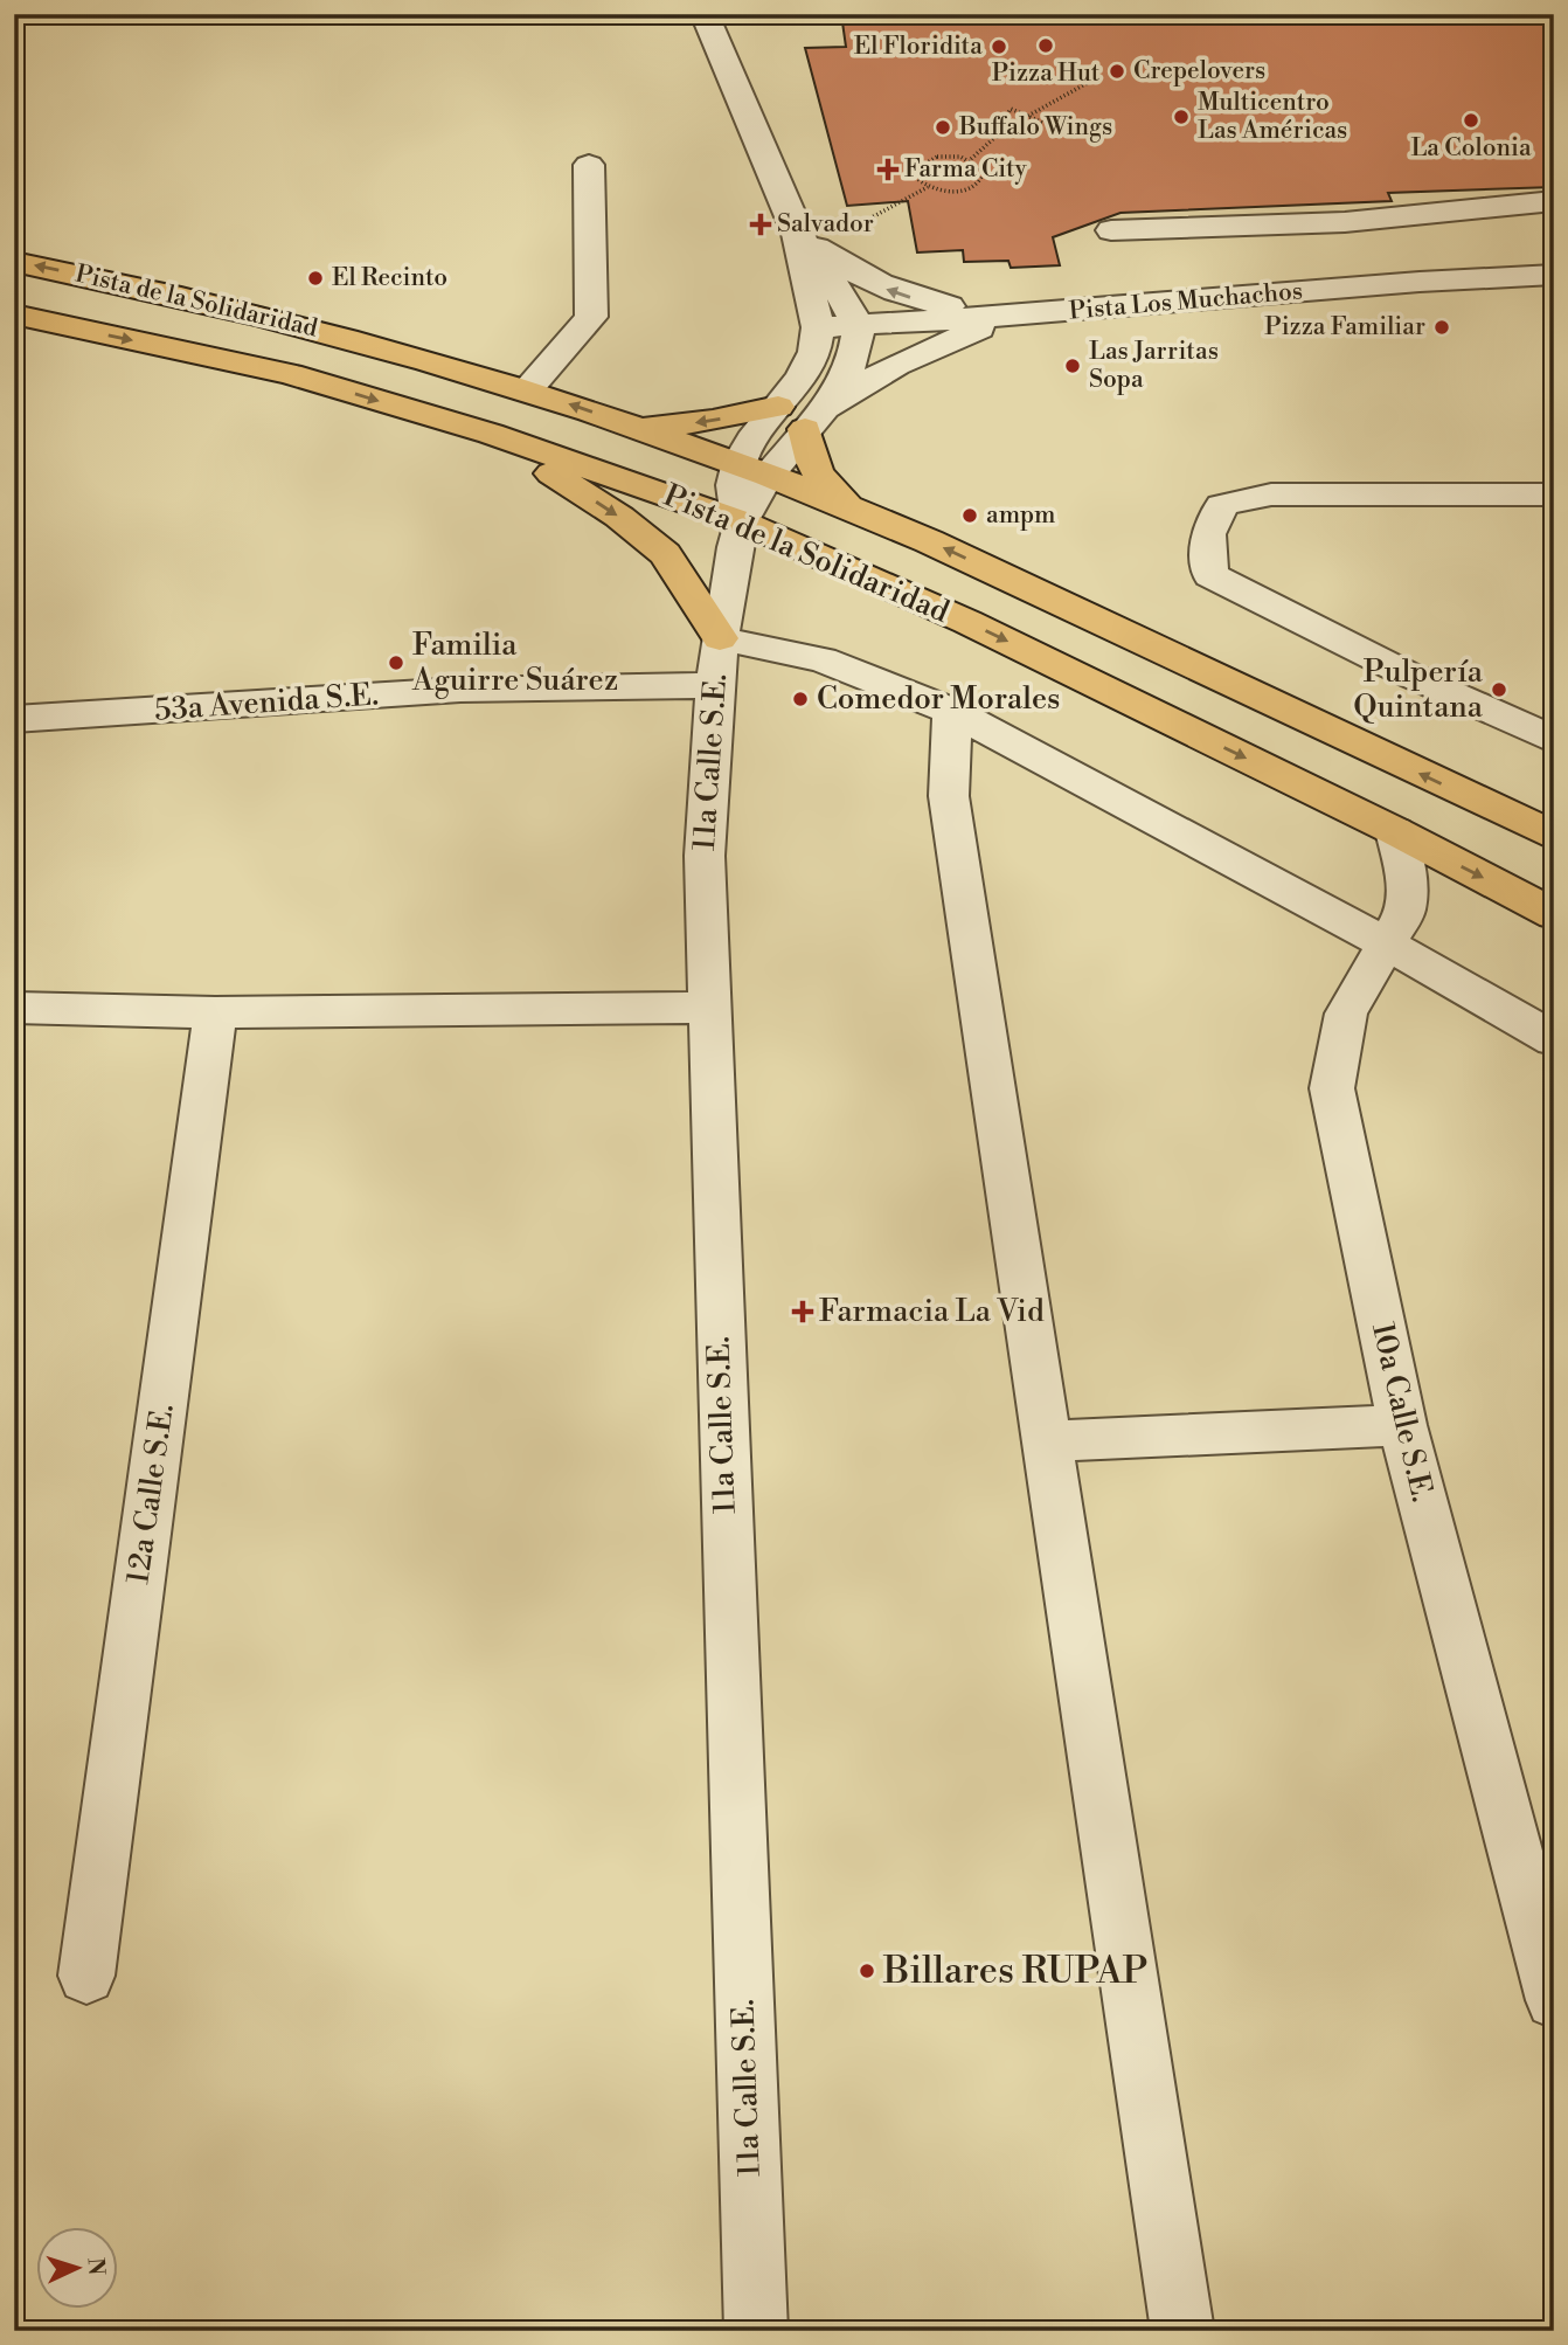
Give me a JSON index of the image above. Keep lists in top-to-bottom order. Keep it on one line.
{"streets":{"main road":["Pista de la Solidaridad"],"street":["Pista Los Muchachos","53a Avenida S.E.","11a Calle S.E.","10a Calle S.E.","12a Calle S.E."]},"crossings":[["Pista de la Solidaridad","11a Calle S.E."],["Pista de la Solidaridad","10a Calle S.E."],["Pista Los Muchachos","11a Calle S.E."],["53a Avenida S.E.","11a Calle S.E."],["53a Avenida S.E.","10a Calle S.E."]],"places":{"other":["Pizza Hut","El Floridita","Crepelovers","Multicentro Las Américas","La Colonia","Buffalo Wings","El Recinto","Pizza Familiar","Las Jarritas Sopa","ampm","Familia Aguirre Suárez","Pulpería Quintana","Comedor Morales","Billares RUPAP"],"health":["Farma City","Salvador","Farmacia La Vid"]},"north":"right"}
